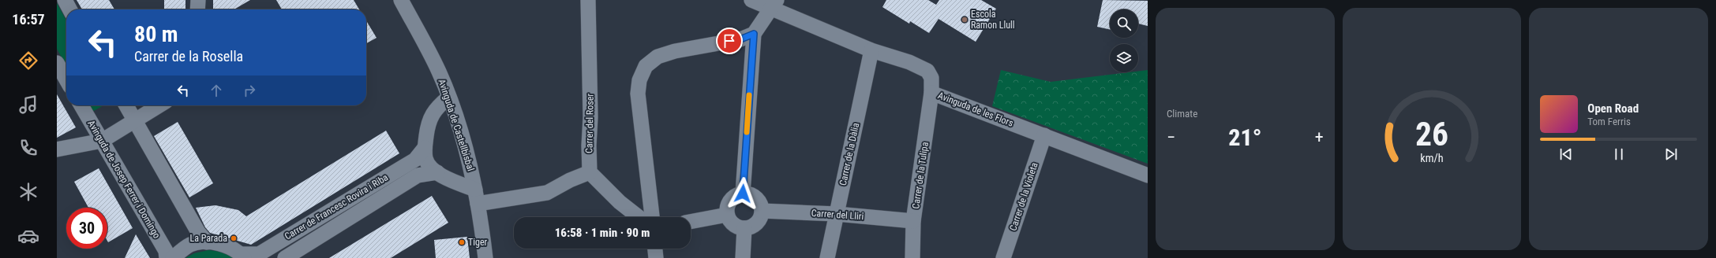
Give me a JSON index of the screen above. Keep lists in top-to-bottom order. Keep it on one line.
{"streets":{"street":["Avinguda de les Flors","Carrer del Roser","Avinguda de Castellbisbal","Carrer de la Dàlia","Carrer de la Tulipa","Avinguda de Josep Ferrer i Domingo","Carrer de la Violeta","Carrer de Francesc Rovira i Riba","Carrer del Lliri"]},"crossings":[["Avinguda de les Flors","Carrer de la Dàlia"],["Avinguda de les Flors","Carrer de la Tulipa"],["Avinguda de les Flors","Carrer de la Violeta"],["Carrer de la Dàlia","Carrer del Lliri"],["Carrer de la Tulipa","Carrer del Lliri"]],"places":["Escola Ramon Llull","La Parada","Tiger"],"page":{"tabs":"16:57","tile":"Climate","turn":["80 m","Carrer de la Rosella"],"song":["Open Road","Tom Ferris"],"heat":["−","21°","+"],"limit":"30","trip":"16:58 · 1 min · 90 m","gauge":["26","km/h"]}}
